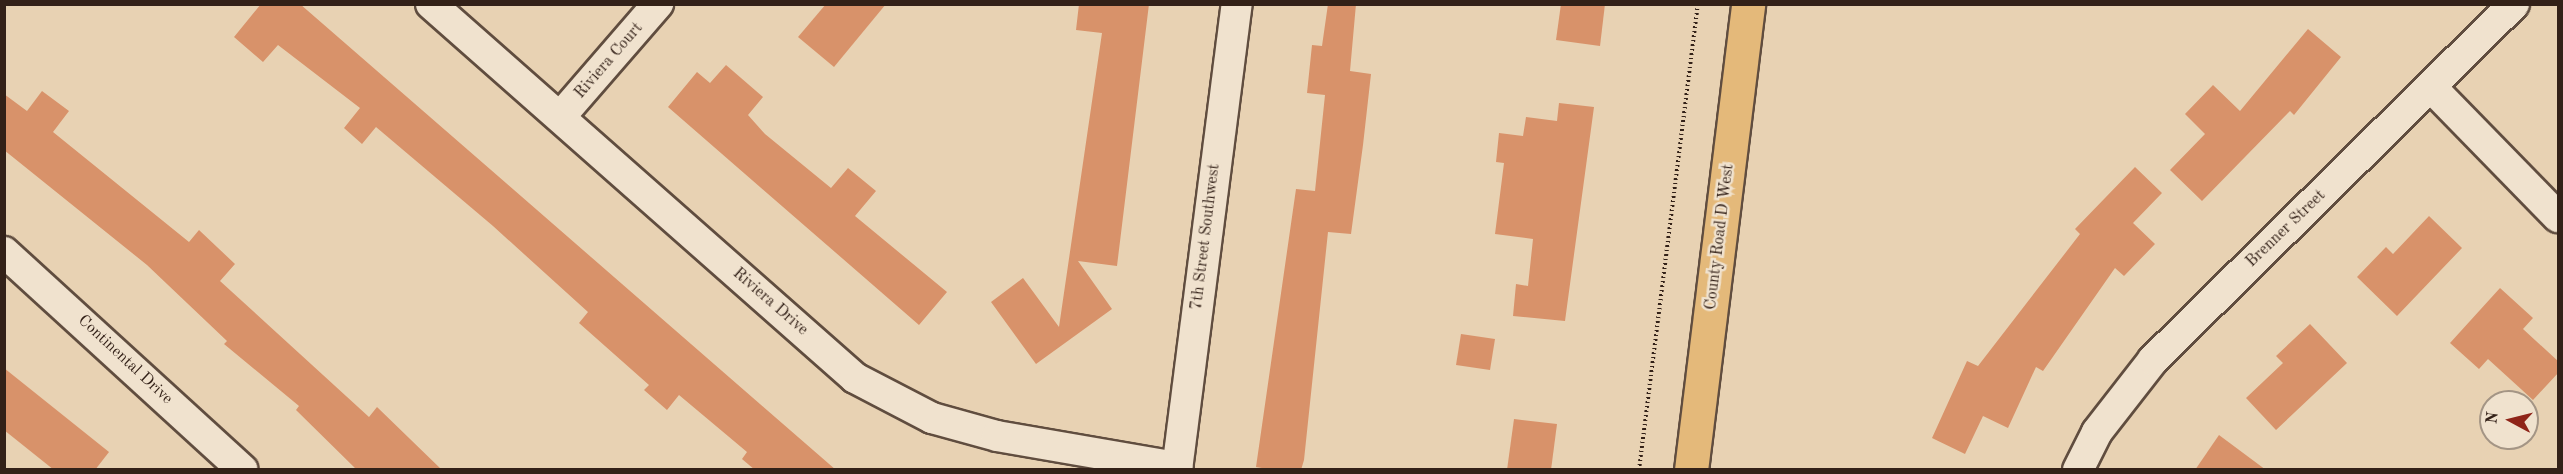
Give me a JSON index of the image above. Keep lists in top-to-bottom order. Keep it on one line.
{"streets":{"main road":["County Road D West"],"street":["Riviera Court","Brenner Street","7th Street Southwest","Riviera Drive","Continental Drive"]},"crossings":[["Riviera Court","Riviera Drive"],["7th Street Southwest","Riviera Drive"]],"north":"left"}
